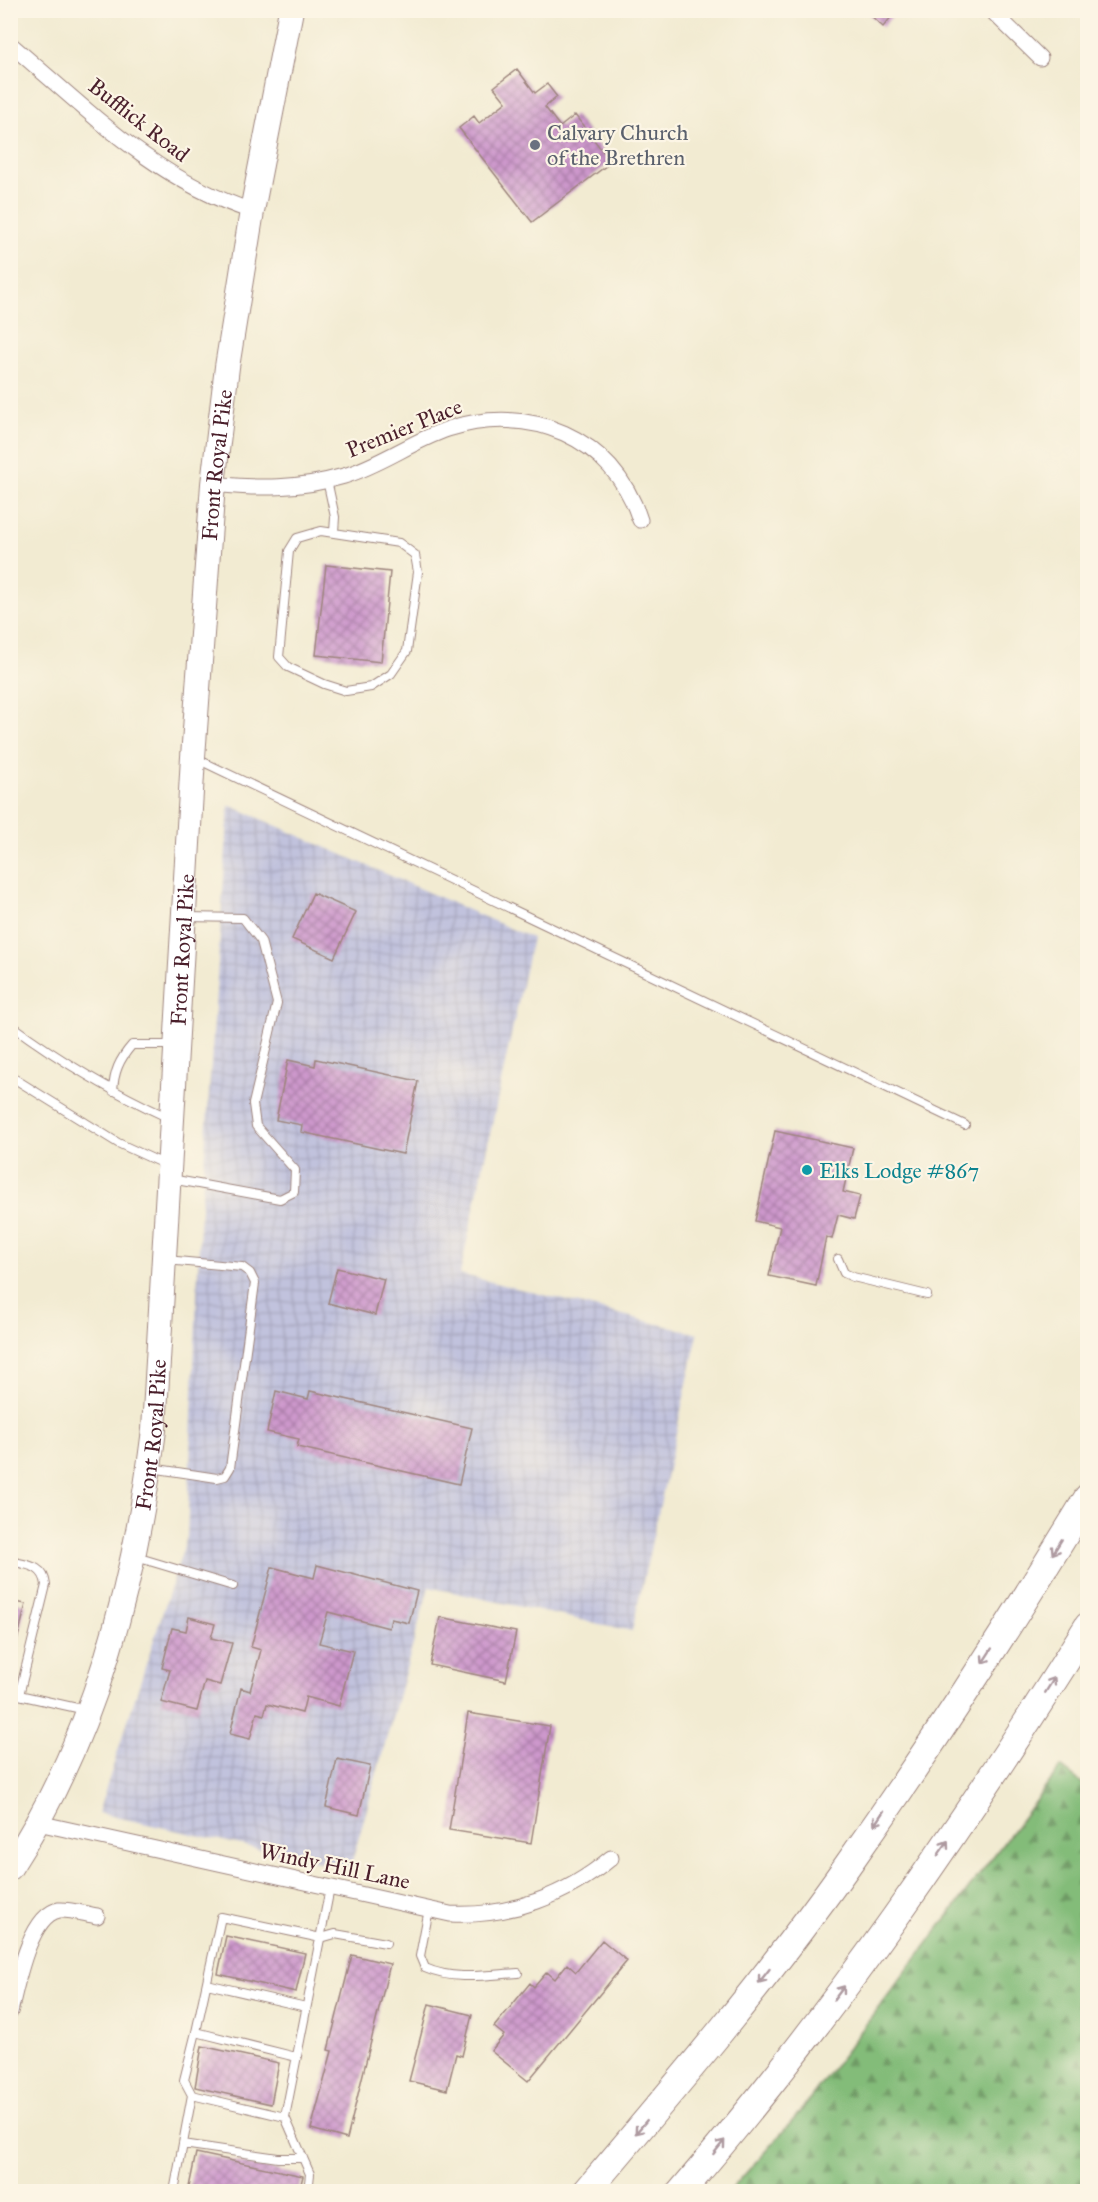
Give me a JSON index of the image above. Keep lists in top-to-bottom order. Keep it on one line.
{"streets":{"highway":["Front Royal Pike"],"street":["Bufflick Road","Premier Place","Windy Hill Lane"]},"crossings":[["Bufflick Road","Front Royal Pike"],["Premier Place","Front Royal Pike"],["Front Royal Pike","Windy Hill Lane"]],"places":["Calvary Church of the Brethren","Elks Lodge #867"]}
